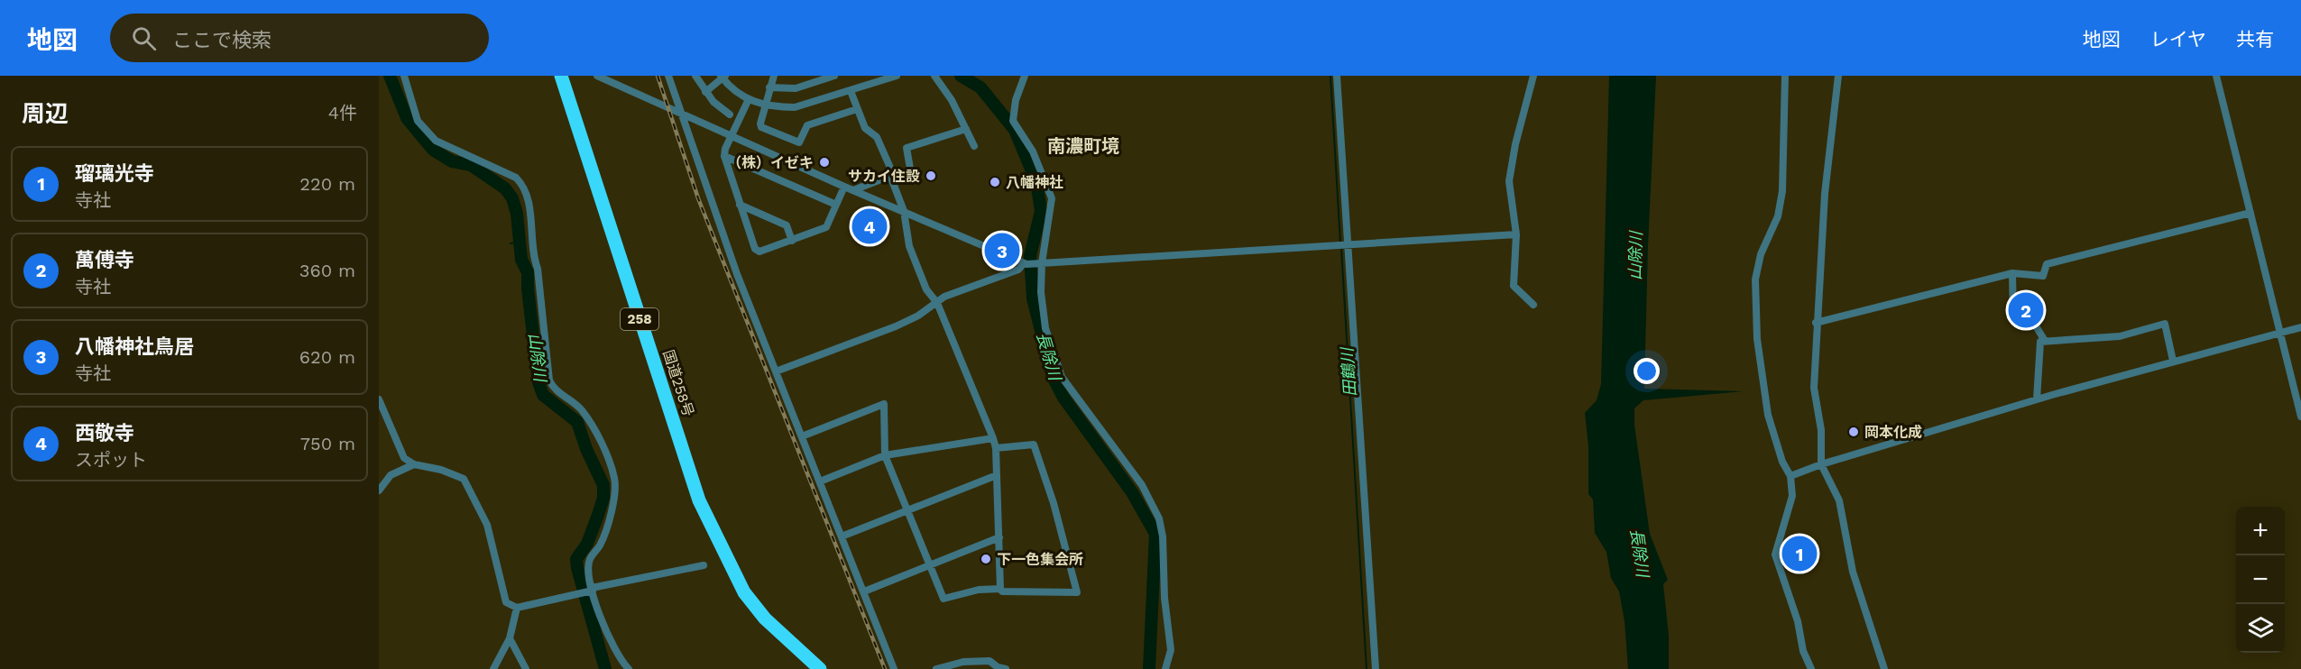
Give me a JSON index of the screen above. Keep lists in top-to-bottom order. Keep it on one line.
{"streets":{"highway":["258","国道258号"]},"districts":["南濃町境"],"water":["山除川","長除川","田鶴川"],"places":["（株）イゼキ","サカイ住設","八幡神社","岡本化成","下一色集会所"],"page":{"header":"地図","search":"ここで検索","nav":["地図","レイヤ","共有"],"heading":["周辺","4件"],"list":[{"mark":"1","name":"瑠璃光寺","note":"寺社","value":"220 m"},{"mark":"2","name":"萬傅寺","note":"寺社","value":"360 m"},{"mark":"3","name":"八幡神社鳥居","note":"寺社","value":"620 m"},{"mark":"4","name":"西敬寺","note":"スポット","value":"750 m"}],"pins":["4","3","2","1"],"map_buttons":["+","−"]}}
